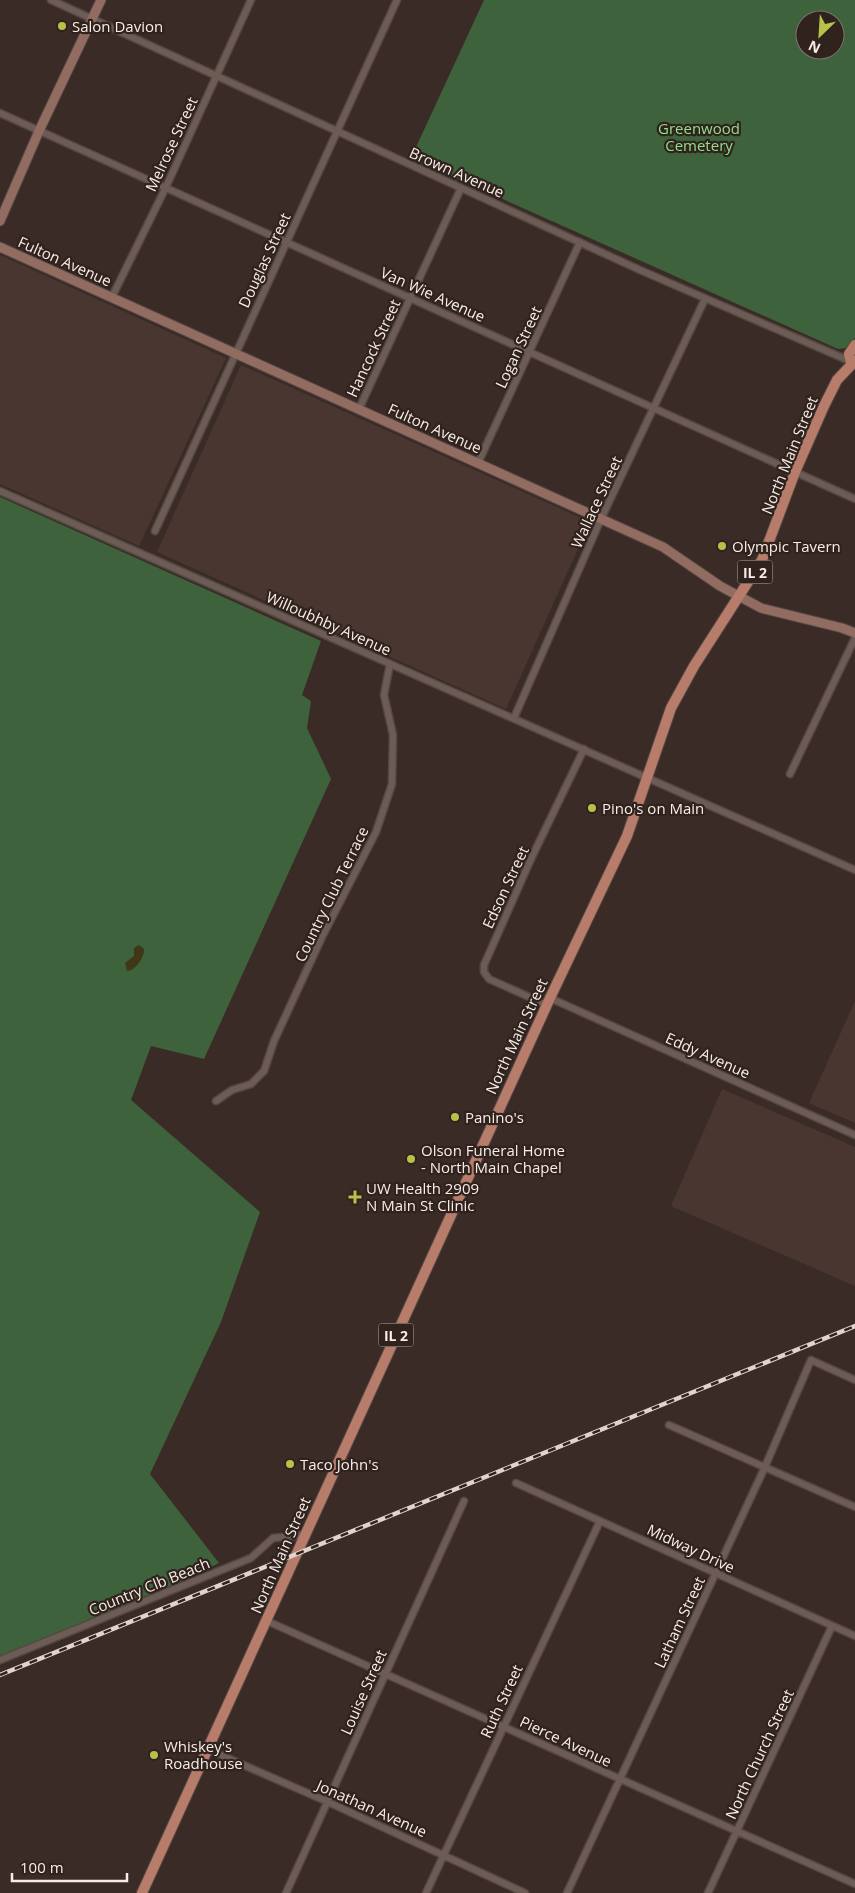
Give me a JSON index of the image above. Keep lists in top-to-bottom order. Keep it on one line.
{"streets":{"main road":["North Main Street","IL 2"],"street":["Melrose Street","Brown Avenue","Douglas Street","Fulton Avenue","Van Wie Avenue","Logan Street","Hancock Street","Wallace Street","Willoubhby Avenue","Edson Street","Country Club Terrace","Eddy Avenue","Midway Drive","Country Clb Beach","Latham Street","Louise Street","Ruth Street","Pierce Avenue","North Church Street","Jonathan Avenue"]},"crossings":[["Melrose Street","Brown Avenue"],["Melrose Street","Fulton Avenue"],["Melrose Street","Van Wie Avenue"],["Brown Avenue","Douglas Street"],["Brown Avenue","Logan Street"],["Brown Avenue","Hancock Street"],["Brown Avenue","North Main Street"],["Brown Avenue","Wallace Street"],["Douglas Street","Fulton Avenue"],["Douglas Street","Van Wie Avenue"],["Fulton Avenue","Logan Street"],["Fulton Avenue","Hancock Street"],["Fulton Avenue","North Main Street"],["Fulton Avenue","Wallace Street"],["Van Wie Avenue","Logan Street"],["Van Wie Avenue","Hancock Street"],["Van Wie Avenue","North Main Street"],["Van Wie Avenue","Wallace Street"],["North Main Street","Willoubhby Avenue"],["North Main Street","Edson Street"],["North Main Street","Eddy Avenue"],["North Main Street","Country Clb Beach"],["North Main Street","Pierce Avenue"],["North Main Street","Jonathan Avenue"],["Wallace Street","Willoubhby Avenue"],["Willoubhby Avenue","Edson Street"],["Willoubhby Avenue","Country Club Terrace"],["Edson Street","Eddy Avenue"],["Midway Drive","Latham Street"],["Midway Drive","Ruth Street"],["Midway Drive","North Church Street"],["Latham Street","Pierce Avenue"],["Louise Street","Pierce Avenue"],["Louise Street","Jonathan Avenue"],["Ruth Street","Pierce Avenue"],["Ruth Street","Jonathan Avenue"],["Pierce Avenue","North Church Street"]],"parks":["Greenwood Cemetery"],"places":{"other":["Salon Davion","Olympic Tavern","Pino's on Main","Panino's","Olson Funeral Home - North Main Chapel","Taco John's","Whiskey's Roadhouse"],"health":["UW Health 2909 N Main St Clinic"]},"scale_bar":"100 m","north":"bottom left"}
